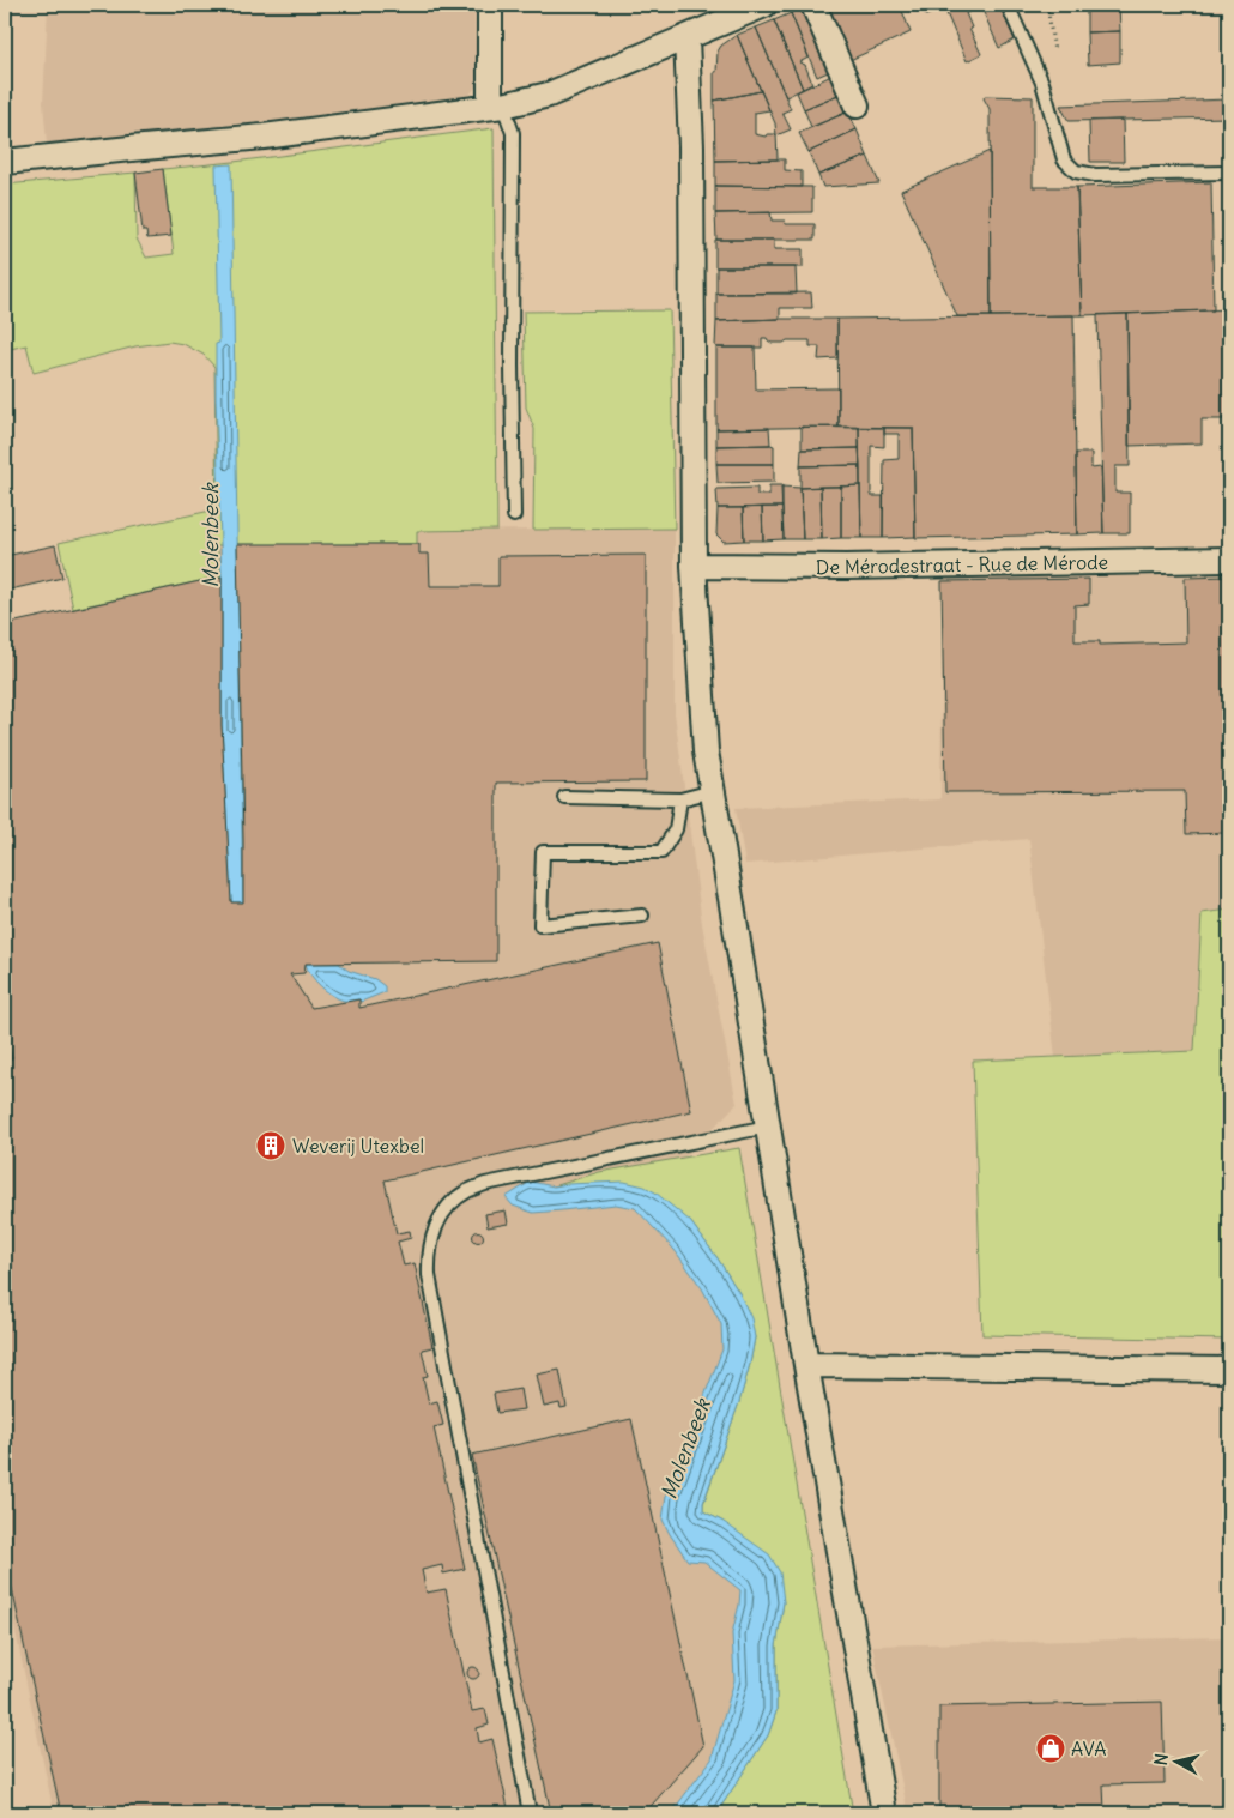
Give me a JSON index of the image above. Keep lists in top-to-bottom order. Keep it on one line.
{"streets":{"street":["De Mérodestraat - Rue de Mérode"]},"water":["Molenbeek"],"places":{"building":["Weverij Utexbel"],"shop":["AVA"]},"north":"left"}
